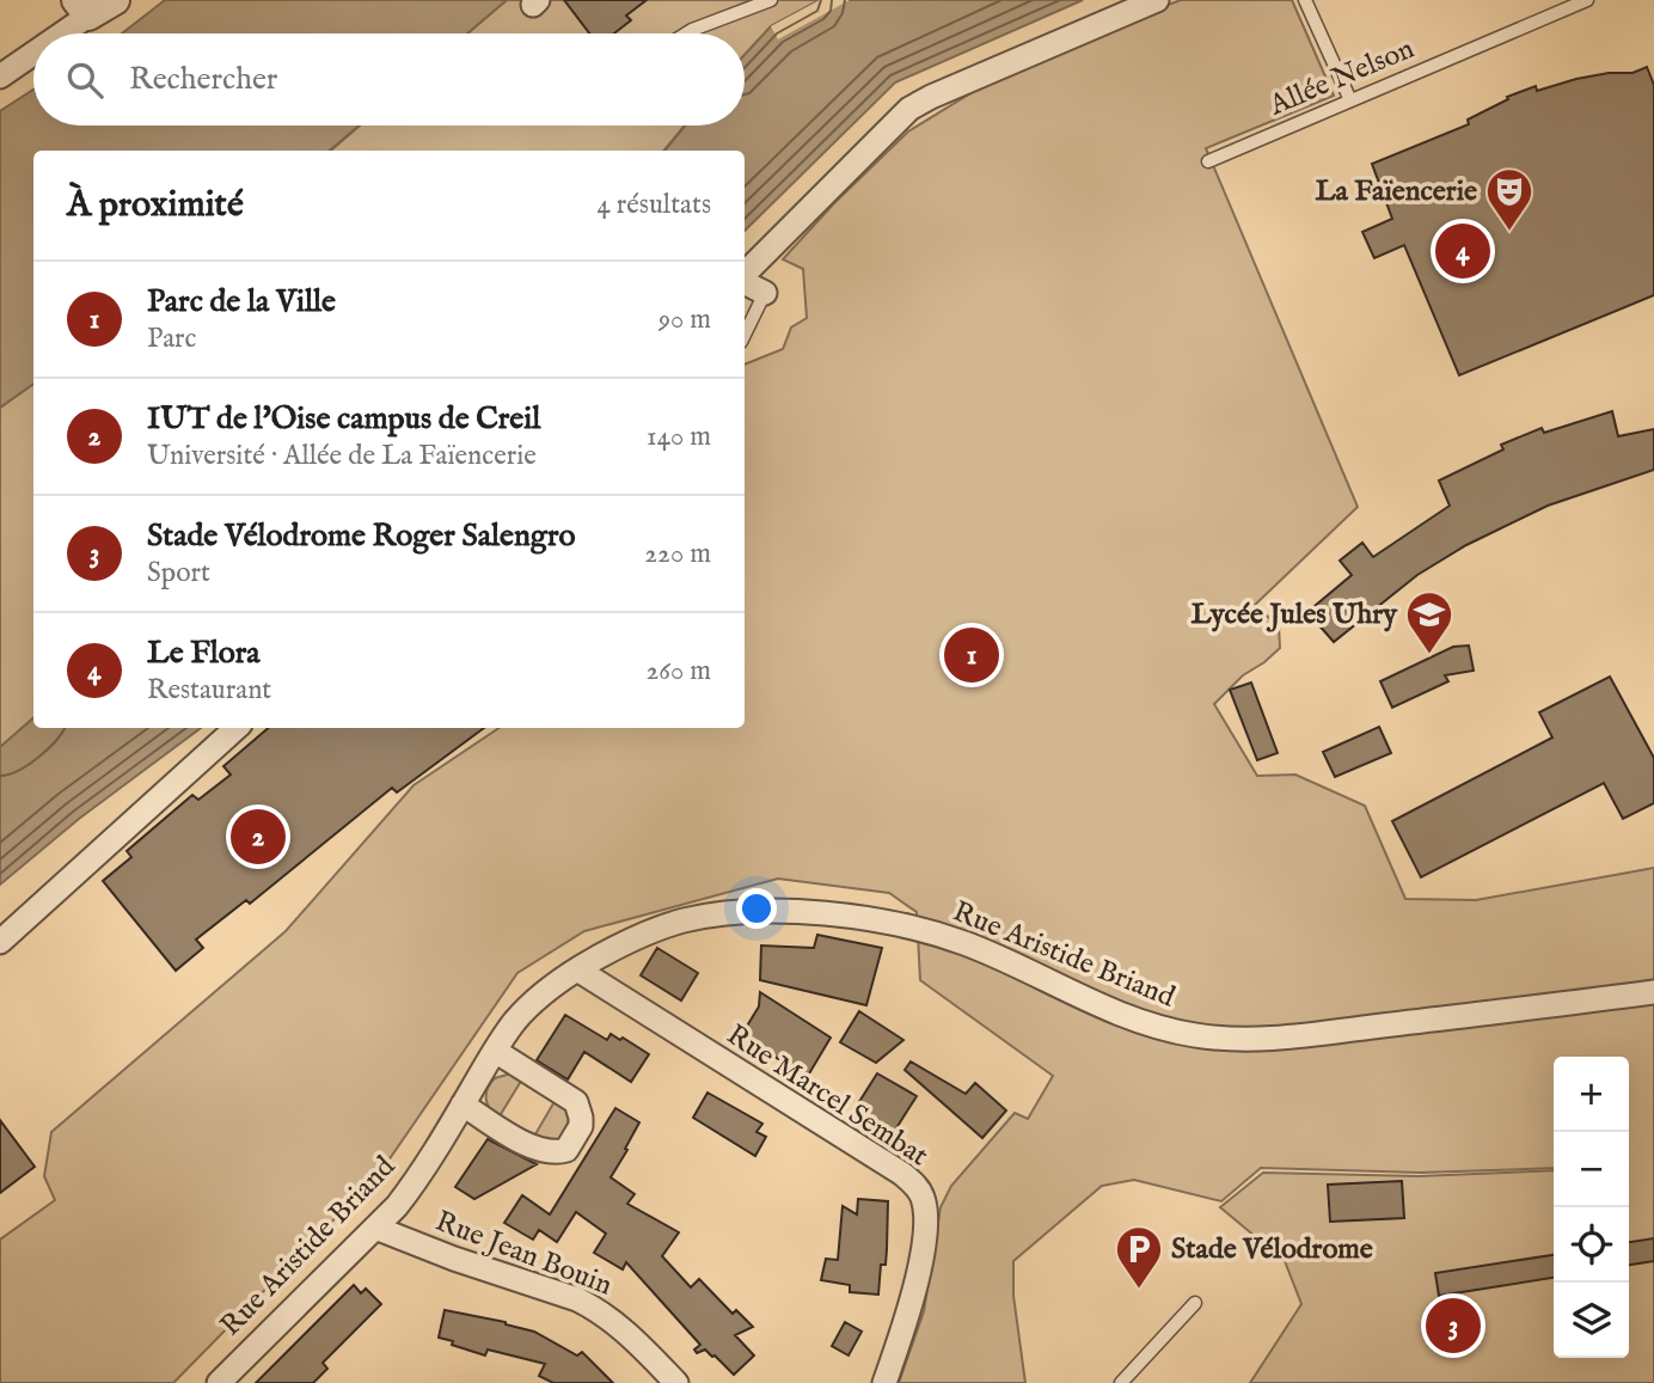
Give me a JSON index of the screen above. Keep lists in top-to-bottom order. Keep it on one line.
{"streets":{"street":["Rue Aristide Briand","Rue Marcel Sembat","Rue Jean Bouin"],"lane":["Allée Nelson"]},"crossings":[["Rue Aristide Briand","Rue Marcel Sembat"],["Rue Aristide Briand","Rue Jean Bouin"]],"places":{"theatre":["La Faïencerie"],"school or university":["Lycée Jules Uhry"],"parking":["Stade Vélodrome"]},"page":{"search":"Rechercher","heading":["À proximité","4 résultats"],"pins":["4","1","2","3"],"list":[{"mark":"1","name":"Parc de la Ville","note":"Parc","value":"90 m"},{"mark":"2","name":"IUT de l'Oise campus de Creil","note":"Université · Allée de La Faïencerie","value":"140 m"},{"mark":"3","name":"Stade Vélodrome Roger Salengro","note":"Sport","value":"220 m"},{"mark":"4","name":"Le Flora","note":"Restaurant","value":"260 m"}],"map_buttons":["+","−"]}}
